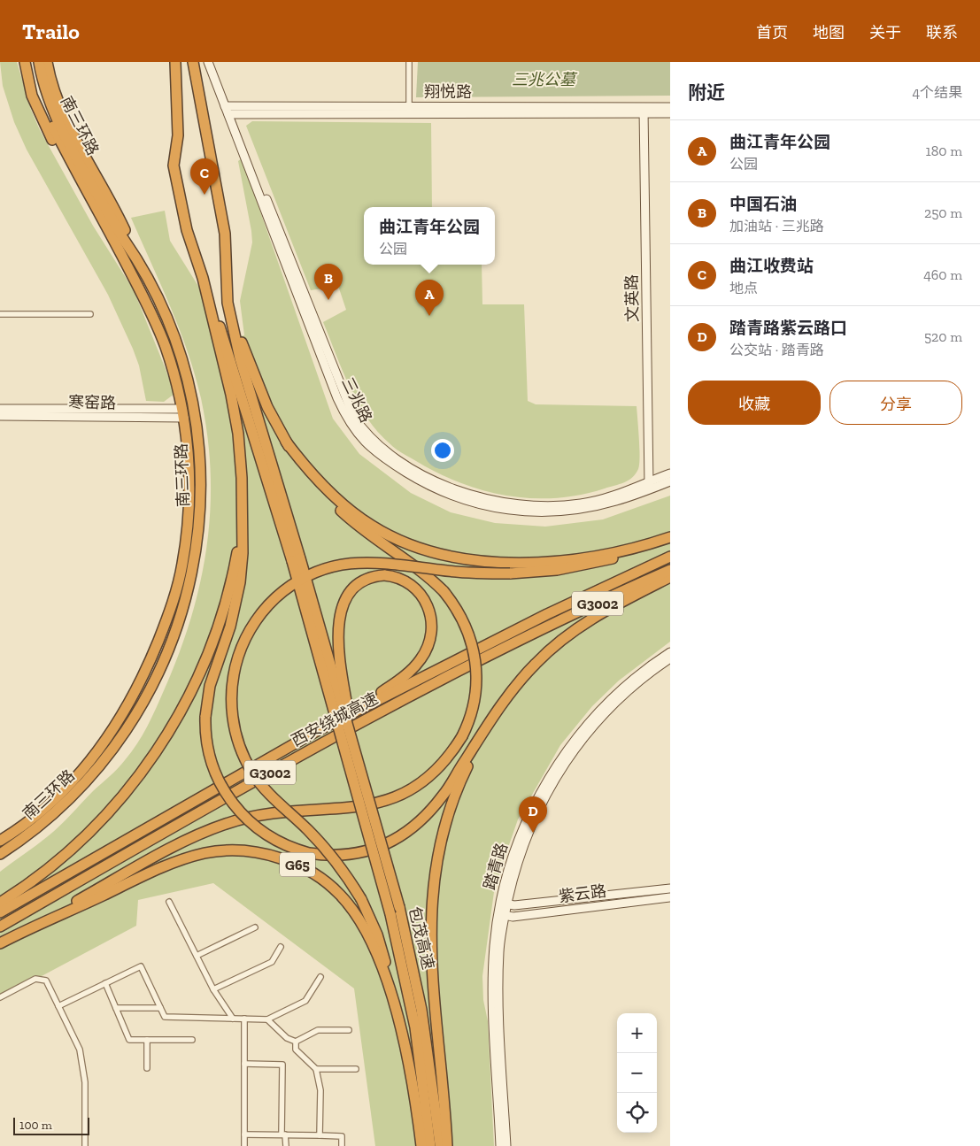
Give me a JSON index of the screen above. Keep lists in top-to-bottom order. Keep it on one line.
{"streets":{"highway":["南三环路","G3002","西安绕城高速","G65","包茂高速"],"street":["翔悦路","文英路","三兆路","寒窑路","踏青路","紫云路"]},"crossings":[["翔悦路","文英路"],["翔悦路","三兆路"],["南三环路","寒窑路"],["文英路","三兆路"],["踏青路","紫云路"]],"parks":["三兆公墓"],"scale_bar":"100 m","page":{"header":"Trailo","nav":["首页","地图","关于","联系"],"heading":["附近","4个结果"],"list":[{"mark":"A","name":"曲江青年公园","note":"公园","value":"180 m"},{"mark":"B","name":"中国石油","note":"加油站 · 三兆路","value":"250 m"},{"mark":"C","name":"曲江收费站","note":"地点","value":"460 m"},{"mark":"D","name":"踏青路紫云路口","note":"公交站 · 踏青路","value":"520 m"}],"pins":["C","B","A","D"],"popup":["曲江青年公园","公园"],"buttons":["收藏","分享"],"map_buttons":["+","−"],"scale":"100 m"}}
